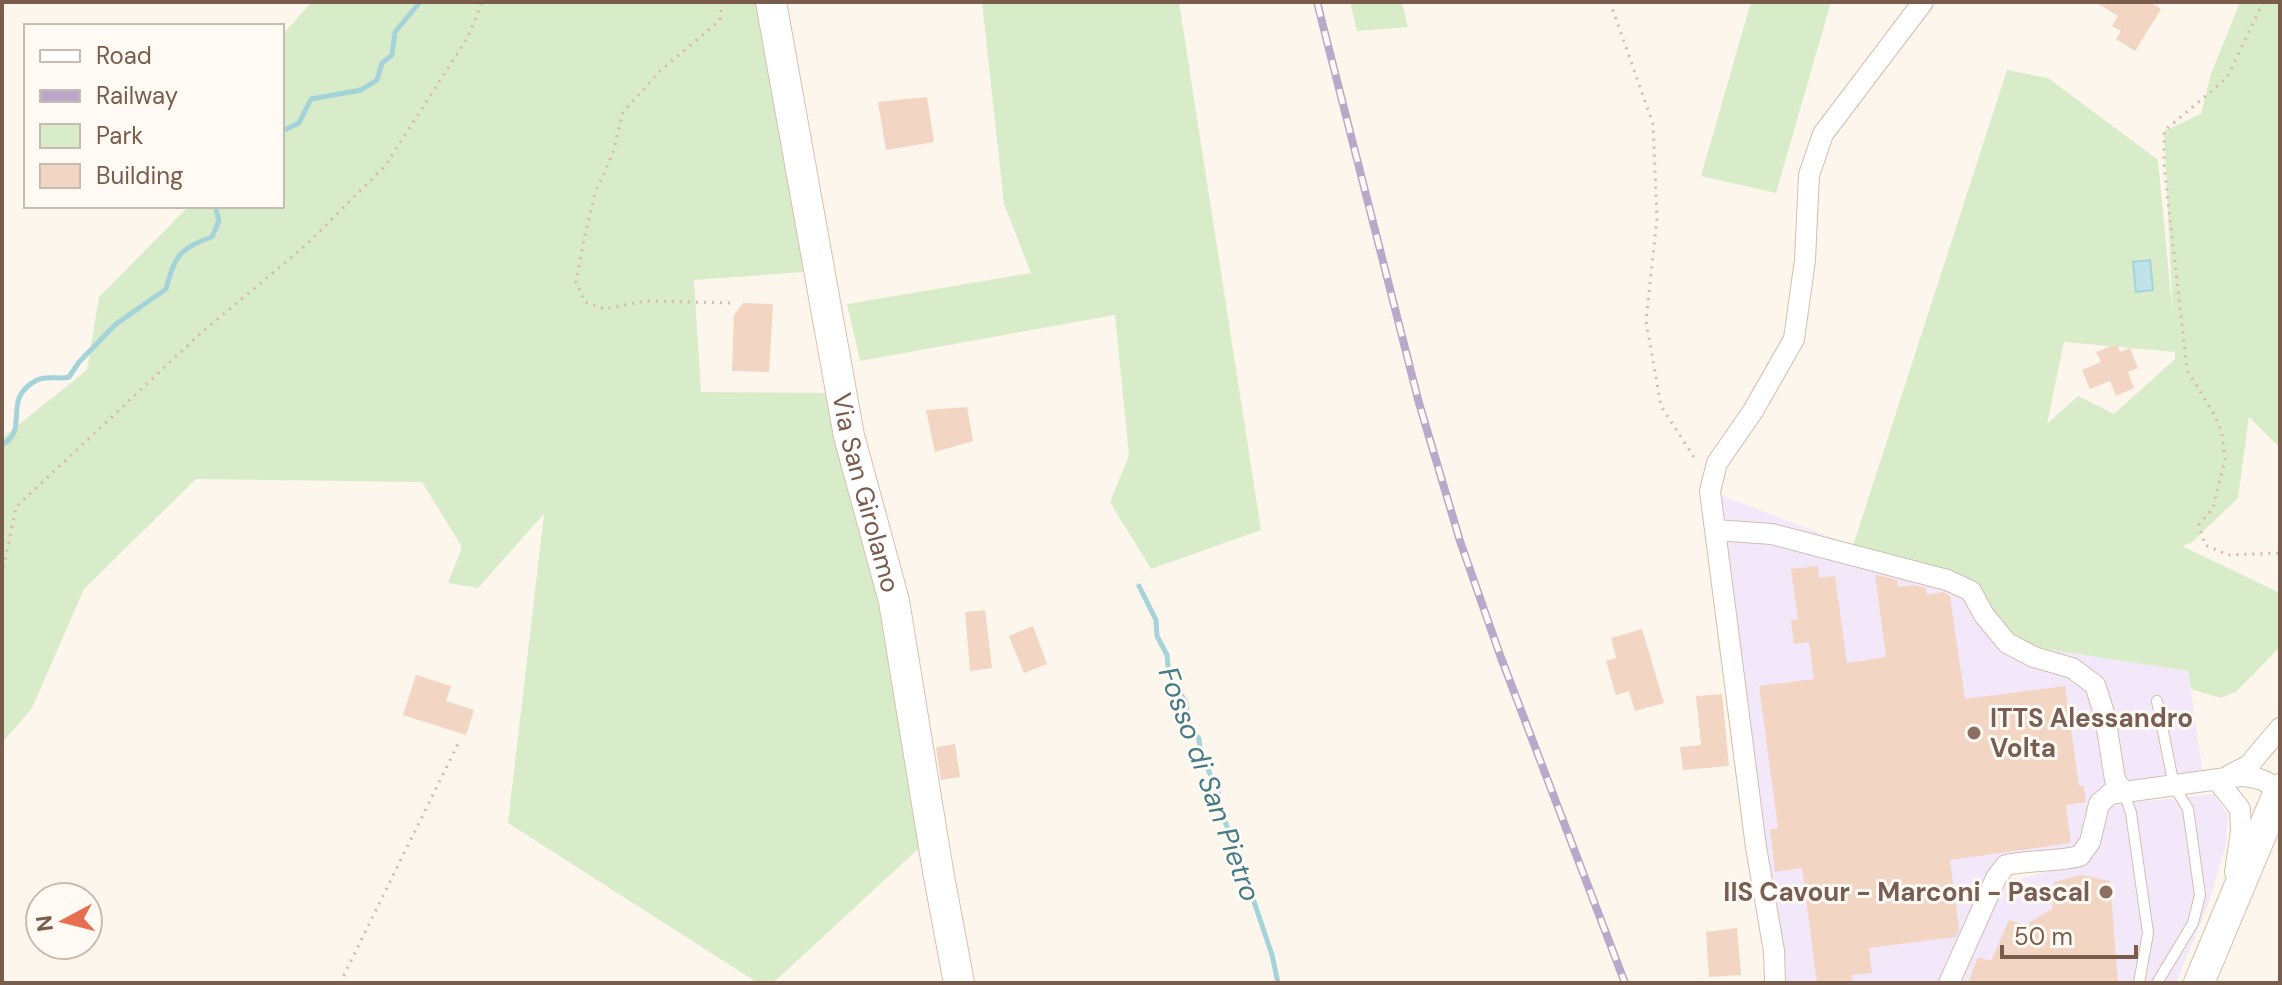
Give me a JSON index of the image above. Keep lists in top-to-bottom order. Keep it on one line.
{"streets":{"street":["Via San Girolamo"]},"water":["Fosso di San Pietro"],"places":["ITTS Alessandro Volta","IIS Cavour - Marconi - Pascal"],"legend":["Road","Railway","Park","Building"],"scale_bar":"50 m","north":"left"}
